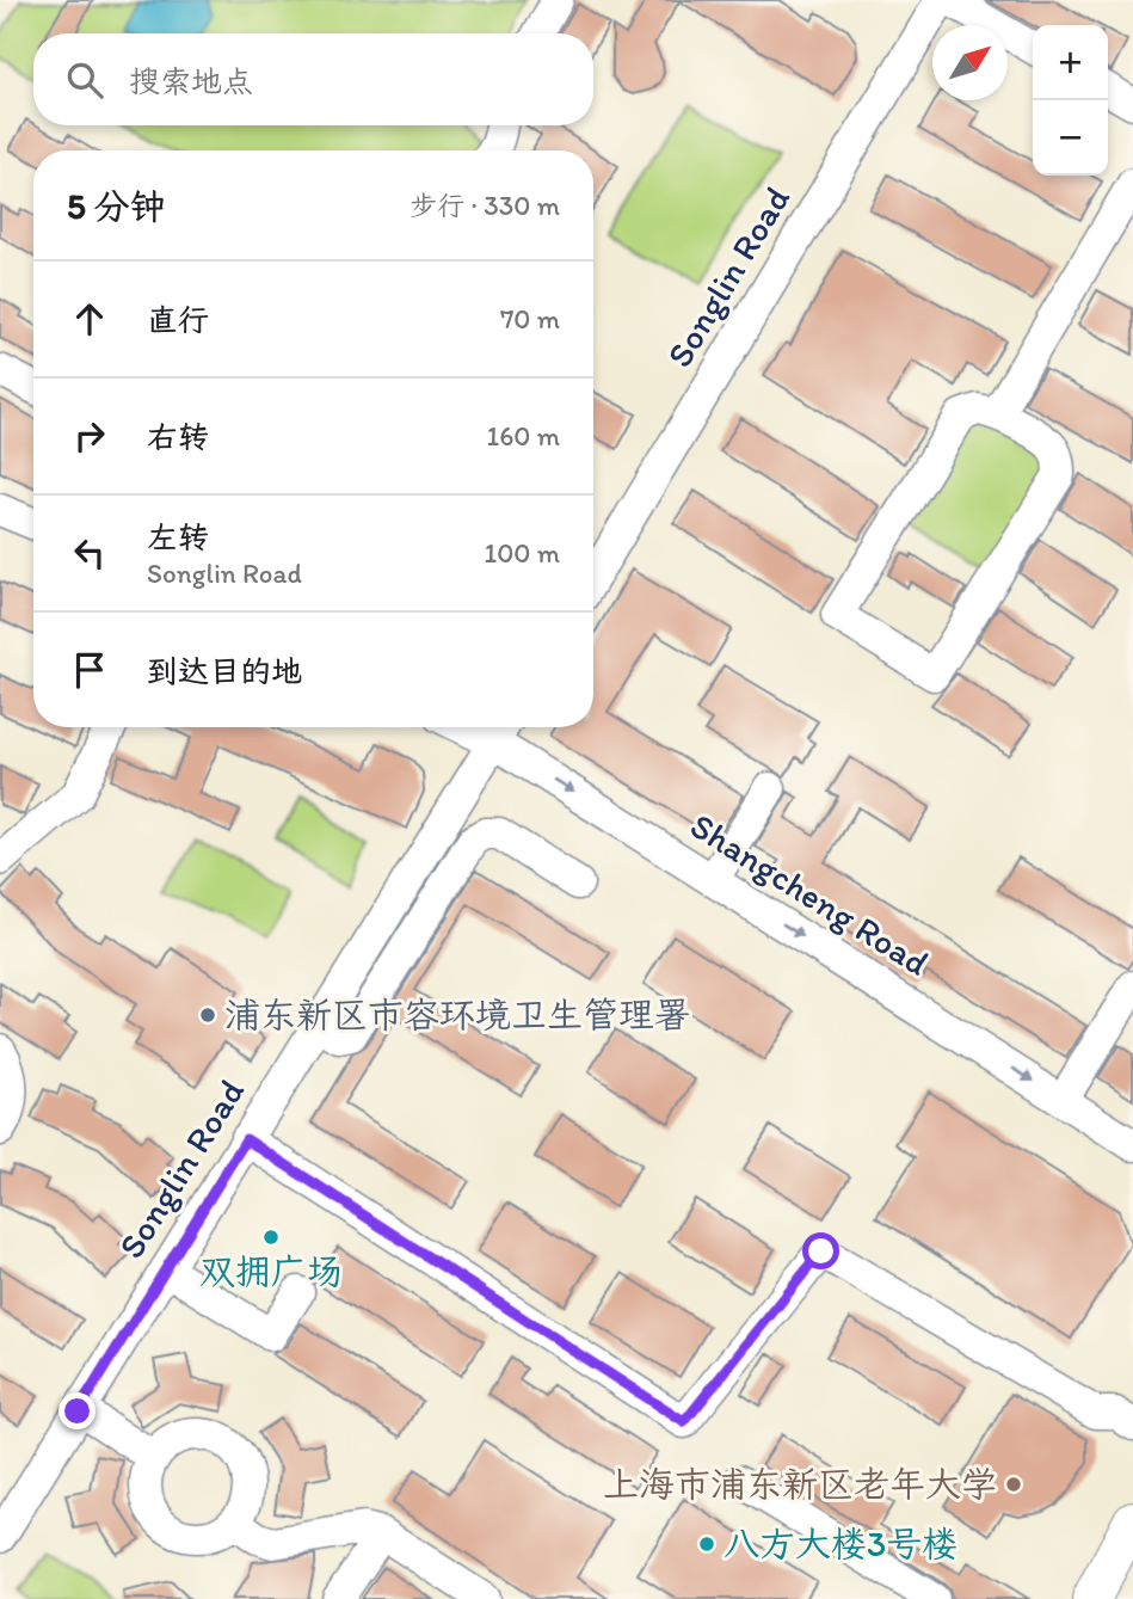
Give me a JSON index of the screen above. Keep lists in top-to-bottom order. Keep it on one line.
{"streets":{"street":["Songlin Road","Shangcheng Road"]},"crossings":[["Songlin Road","Shangcheng Road"]],"one_way":["Shangcheng Road"],"places":["浦东新区市容环境卫生管理署","双拥广场","上海市浦东新区老年大学","八方大楼3号楼"],"north":"top right","page":{"map_buttons":["+","−"],"search":"搜索地点","heading":["5 分钟","步行 · 330 m"],"list":[["直行","70 m"],["右转","160 m"],["左转","Songlin Road","100 m"],"到达目的地"]}}
